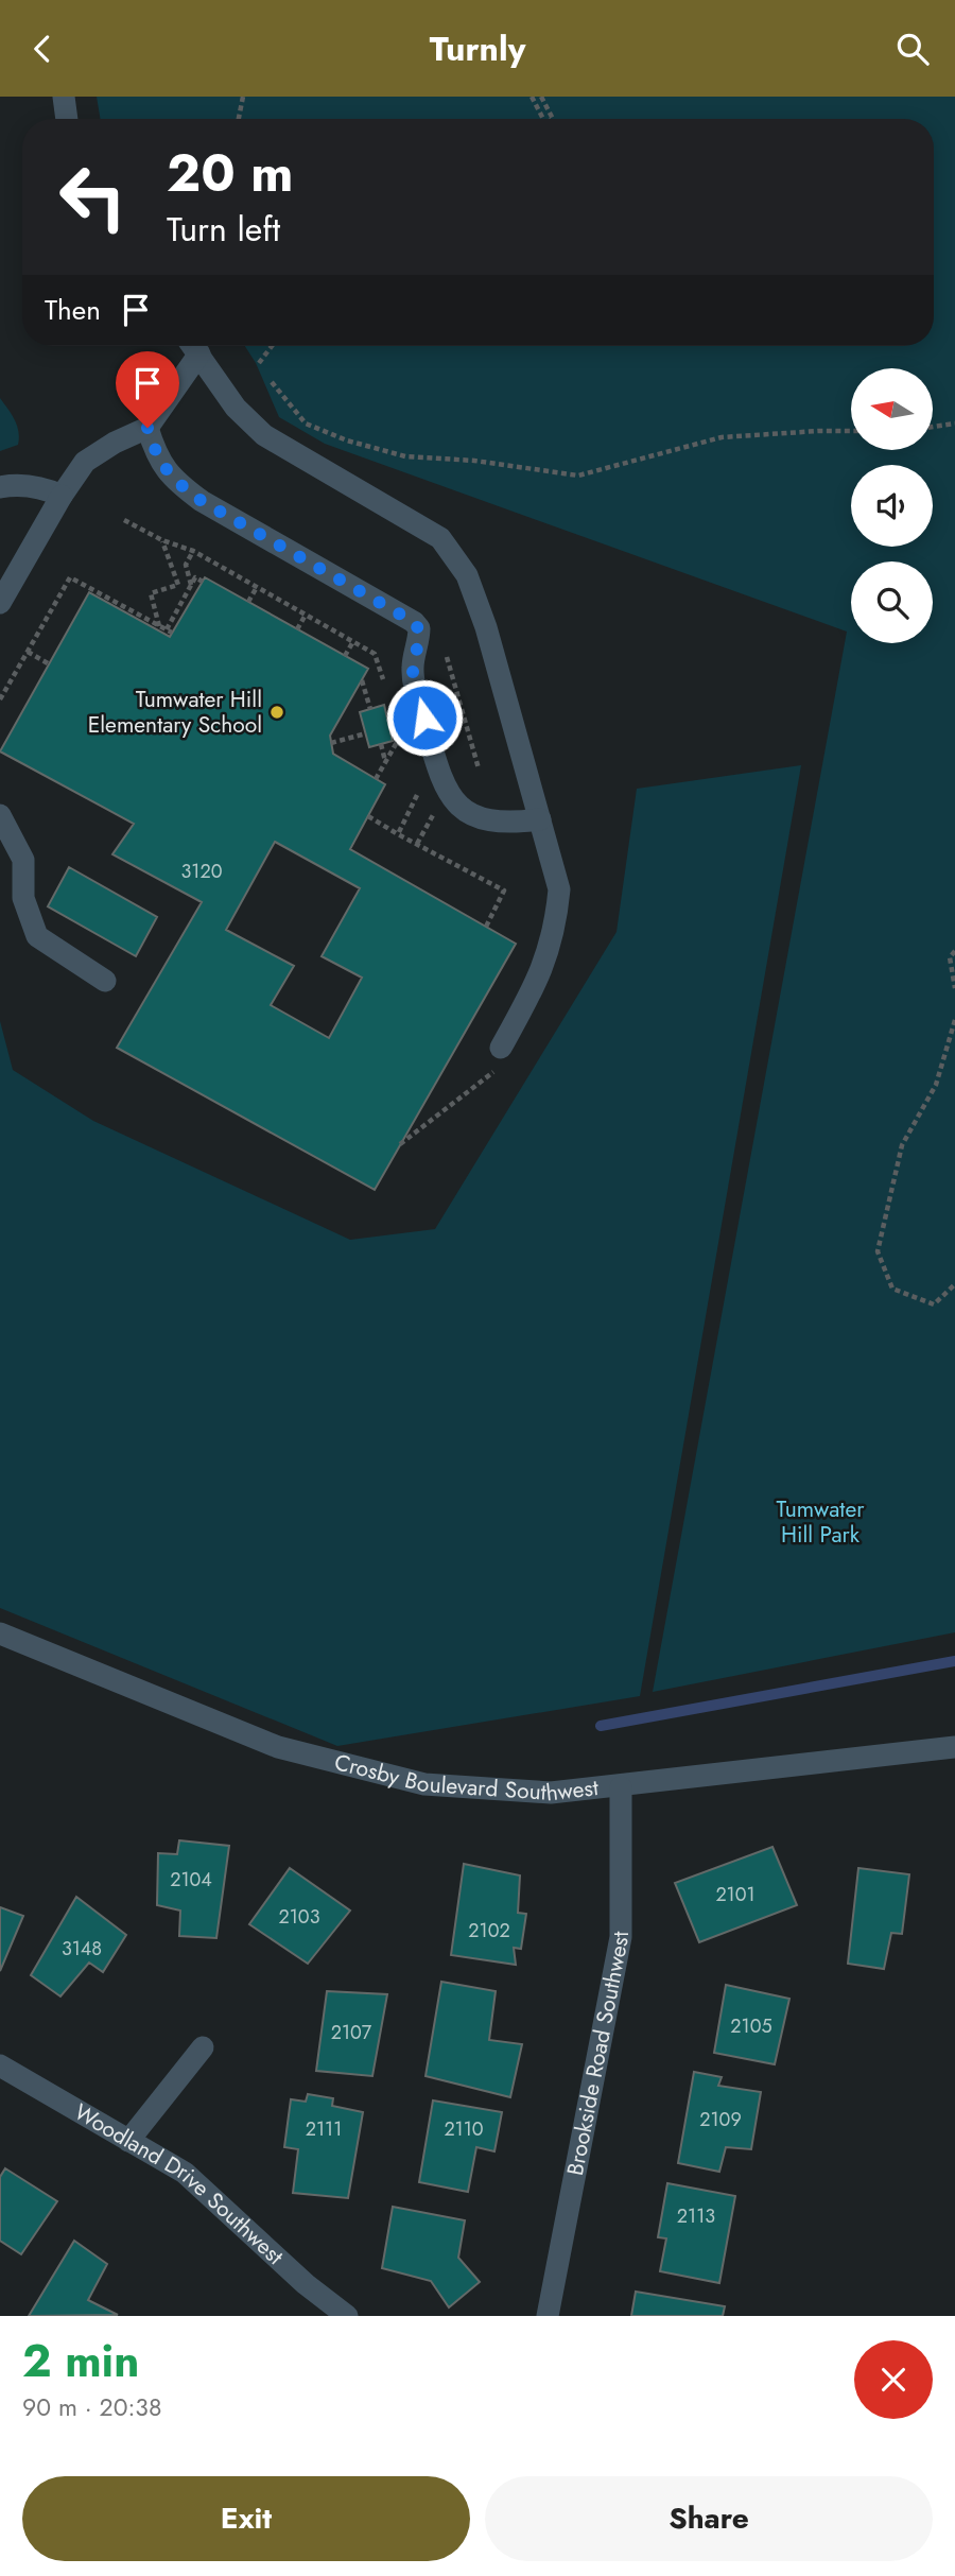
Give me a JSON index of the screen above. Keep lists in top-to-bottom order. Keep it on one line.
{"streets":{"street":["Crosby Boulevard Southwest","Brookside Road Southwest","Woodland Drive Southwest"]},"crossings":[["Crosby Boulevard Southwest","Brookside Road Southwest"]],"parks":["Tumwater Hill Park"],"places":["Tumwater Hill Elementary School"],"house_numbers":["3120","2104","2101","2103","2102","3148","2105","2107","2109","2111","2110","2113"],"north":"left","page":{"header":"Turnly","turn":["20 m","Turn left"],"then":"Then","heading":["2 min","90 m · 20:38"],"buttons":["Exit","Share"]}}
